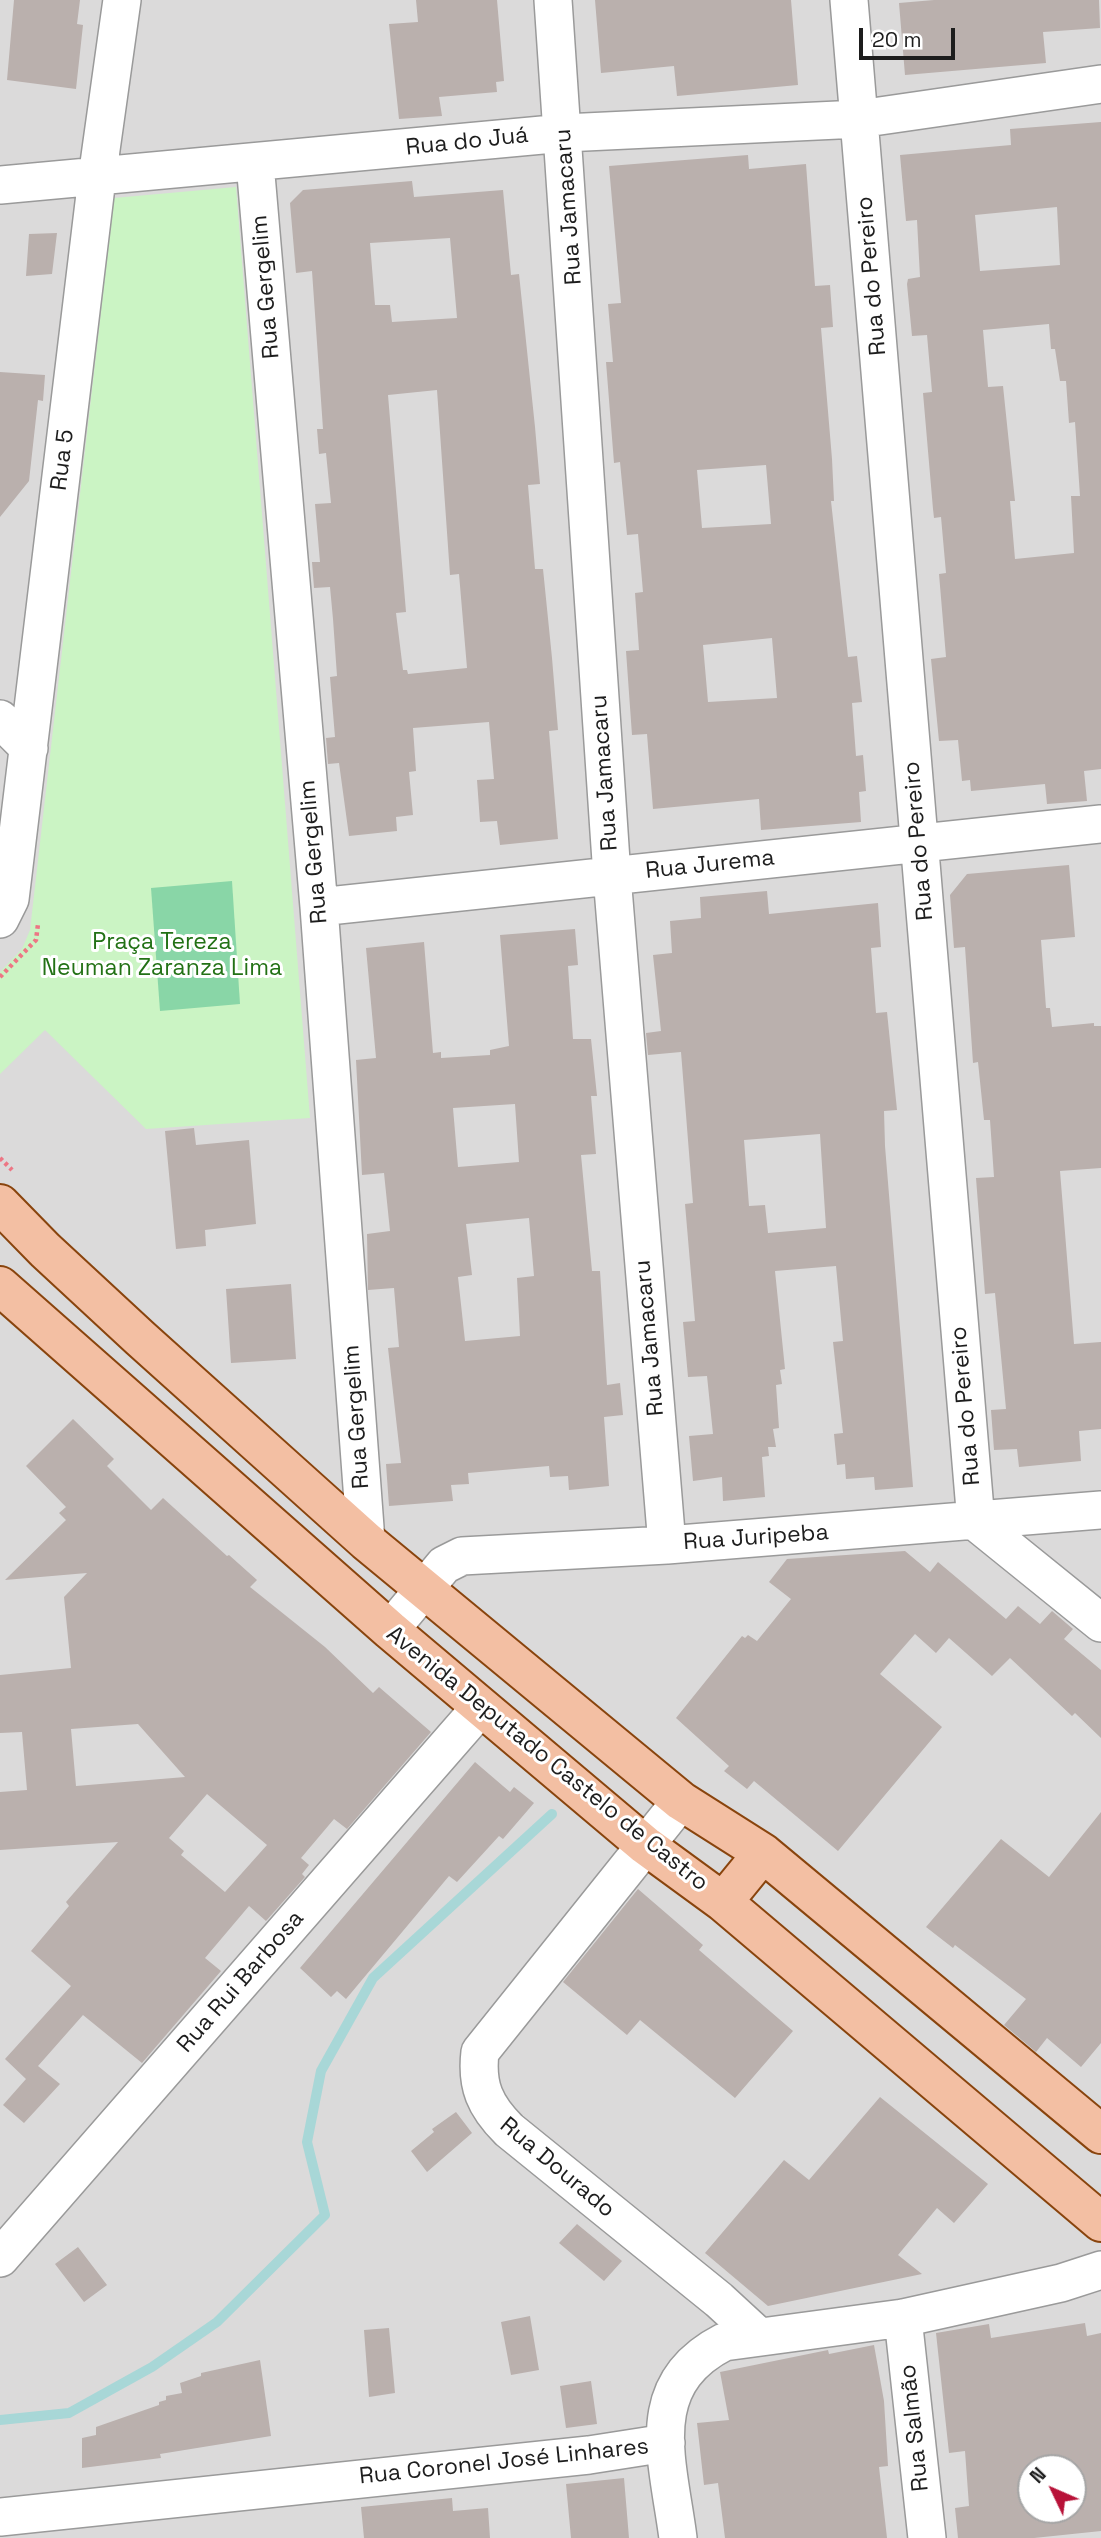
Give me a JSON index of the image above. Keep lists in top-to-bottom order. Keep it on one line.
{"streets":{"main road":["Avenida Deputado Castelo de Castro"],"street":["Rua do Juá","Rua Jamacaru","Rua do Pereiro","Rua Gergelim","Rua 5","Rua Jurema","Rua Juripeba","Rua Rui Barbosa","Rua Dourado","Rua Salmão","Rua Coronel José Linhares"]},"crossings":[["Rua do Juá","Rua Jamacaru"],["Rua do Juá","Rua do Pereiro"],["Rua do Juá","Rua Gergelim"],["Rua do Juá","Rua 5"],["Rua Jamacaru","Rua Jurema"],["Rua Jamacaru","Rua Juripeba"],["Rua do Pereiro","Rua Jurema"],["Rua do Pereiro","Rua Juripeba"],["Rua Gergelim","Rua Jurema"],["Rua Juripeba","Avenida Deputado Castelo de Castro"],["Avenida Deputado Castelo de Castro","Rua Rui Barbosa"],["Avenida Deputado Castelo de Castro","Rua Dourado"],["Rua Dourado","Rua Coronel José Linhares"],["Rua Salmão","Rua Coronel José Linhares"]],"parks":["Praça Tereza Neuman Zaranza Lima"],"scale_bar":"20 m","north":"top left"}
